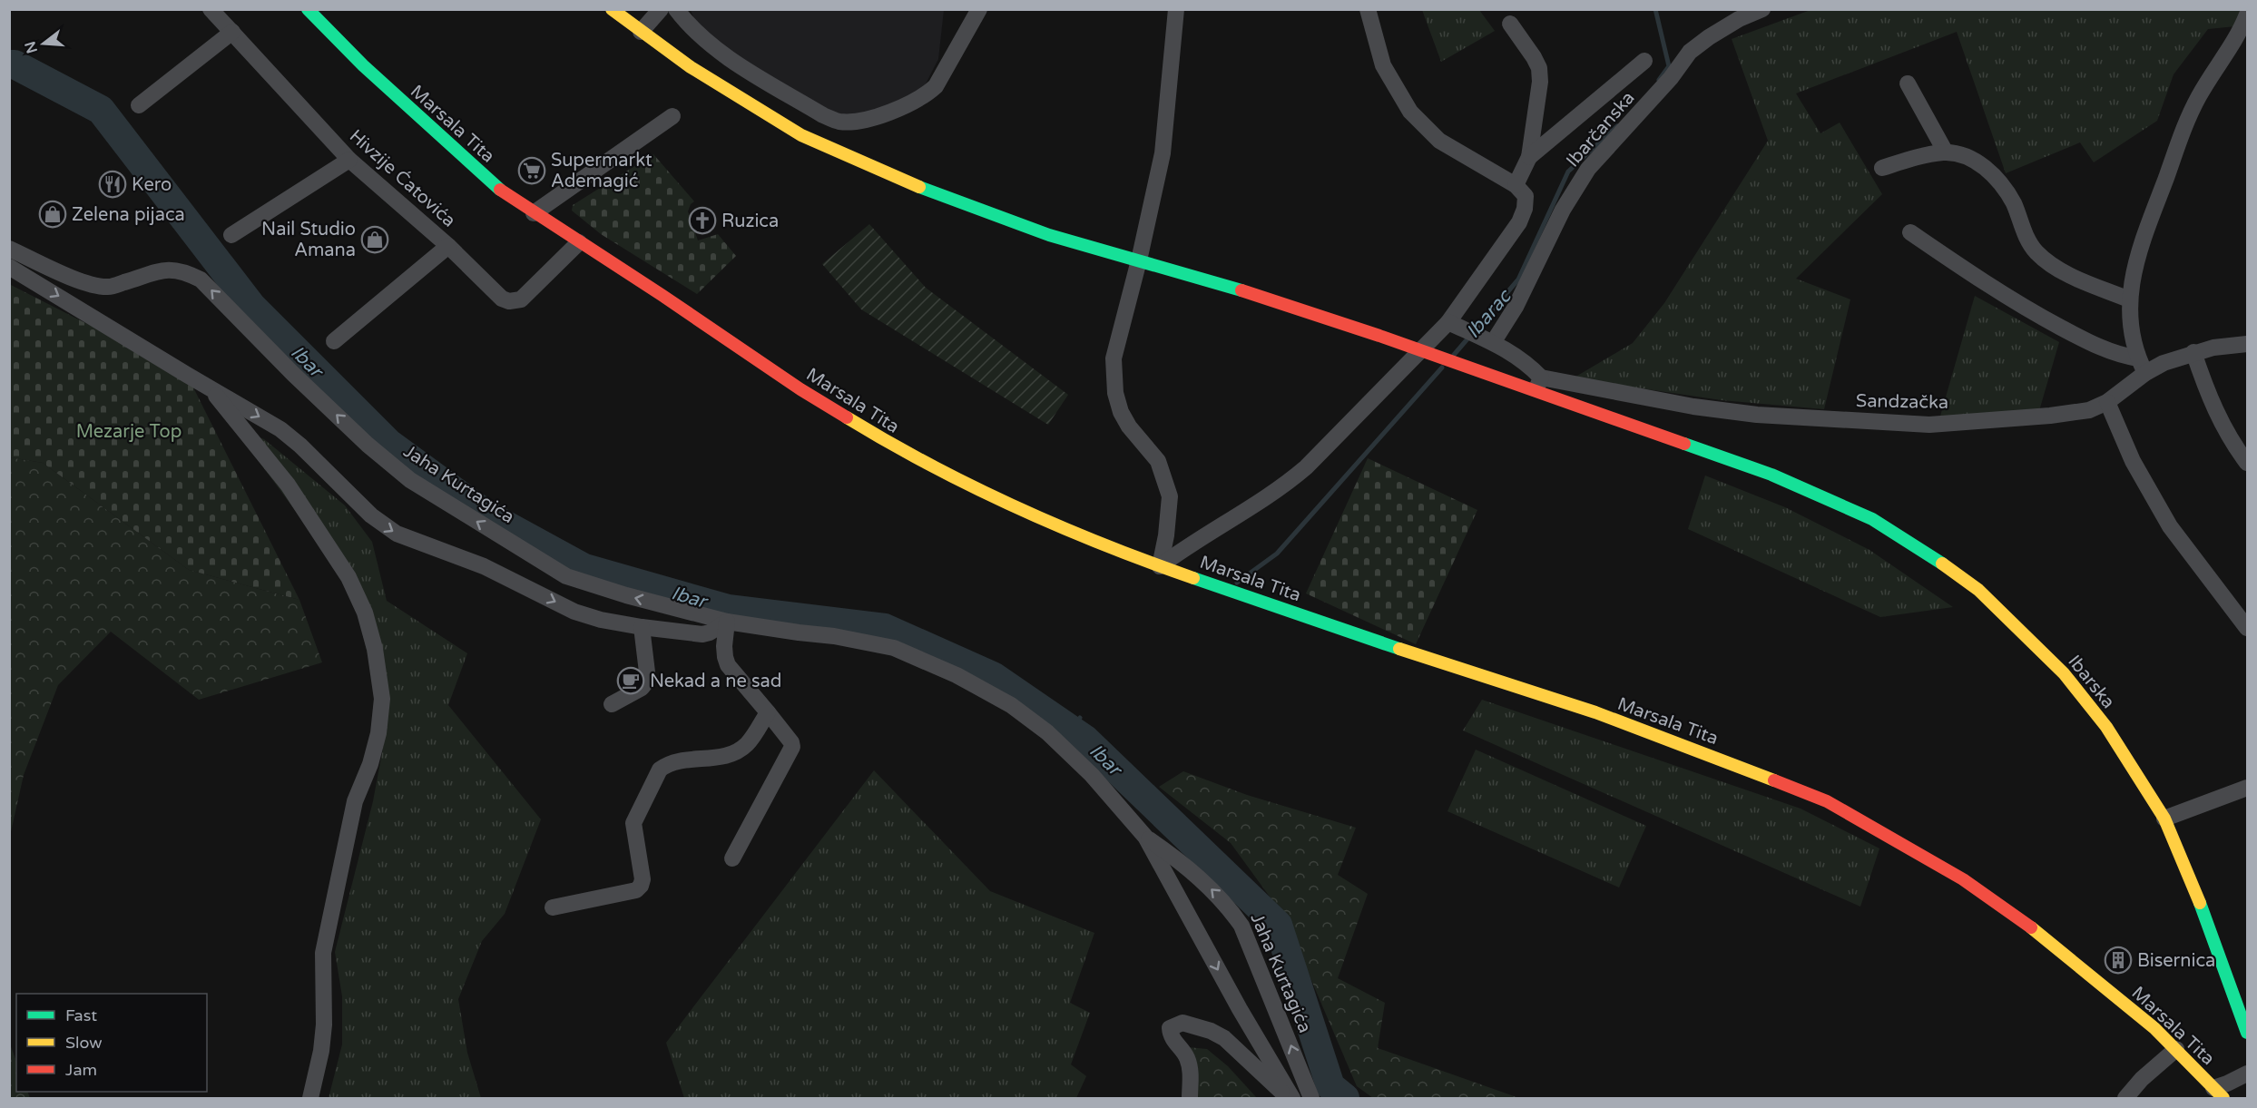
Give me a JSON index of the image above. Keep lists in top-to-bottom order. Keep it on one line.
{"streets":{"street":["Marsala Tita","Ibarčanska","Hivzije Ćatovića","Sandzačka","Jaha Kurtagića","Ibarska"]},"crossings":[["Marsala Tita","Hivzije Ćatovića"],["Sandzačka","Ibarska"]],"water":["Ibarac","Ibar"],"parks":["Mezarje Top"],"places":{"supermarket":["Supermarkt Ademagić"],"restaurant":["Kero"],"shop":["Zelena pijaca","Nail Studio Amana"],"church":["Ruzica"],"cafe":["Nekad a ne sad"],"building":["Bisernica"]},"legend":["Fast","Slow","Jam"],"north":"left"}
